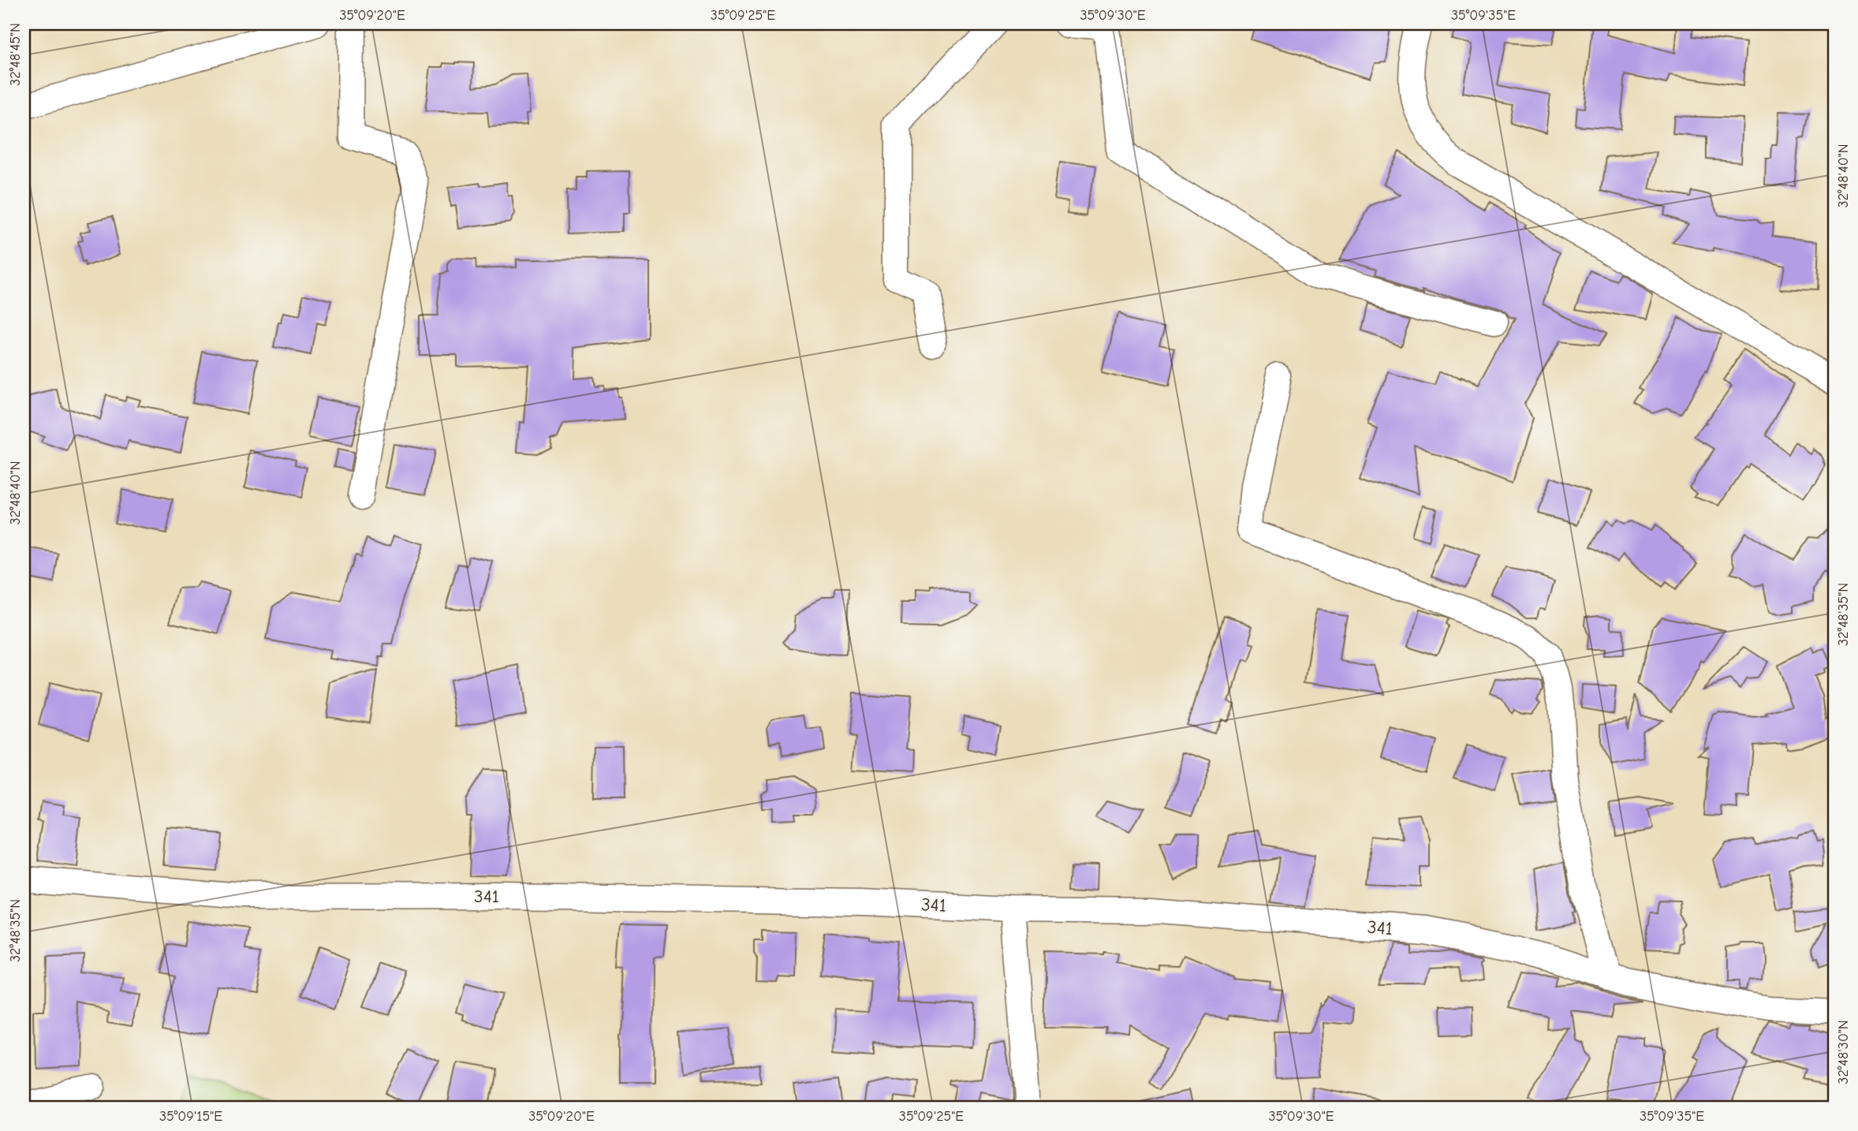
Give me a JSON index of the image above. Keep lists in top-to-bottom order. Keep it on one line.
{"streets":{"street":["341"]},"coordinates":["35°09'20\"E","35°09'25\"E","35°09'30\"E","35°09'35\"E","32°48'45\"N","32°48'40\"N","32°48'35\"N","32°48'30\"N","35°09'15\"E"]}
